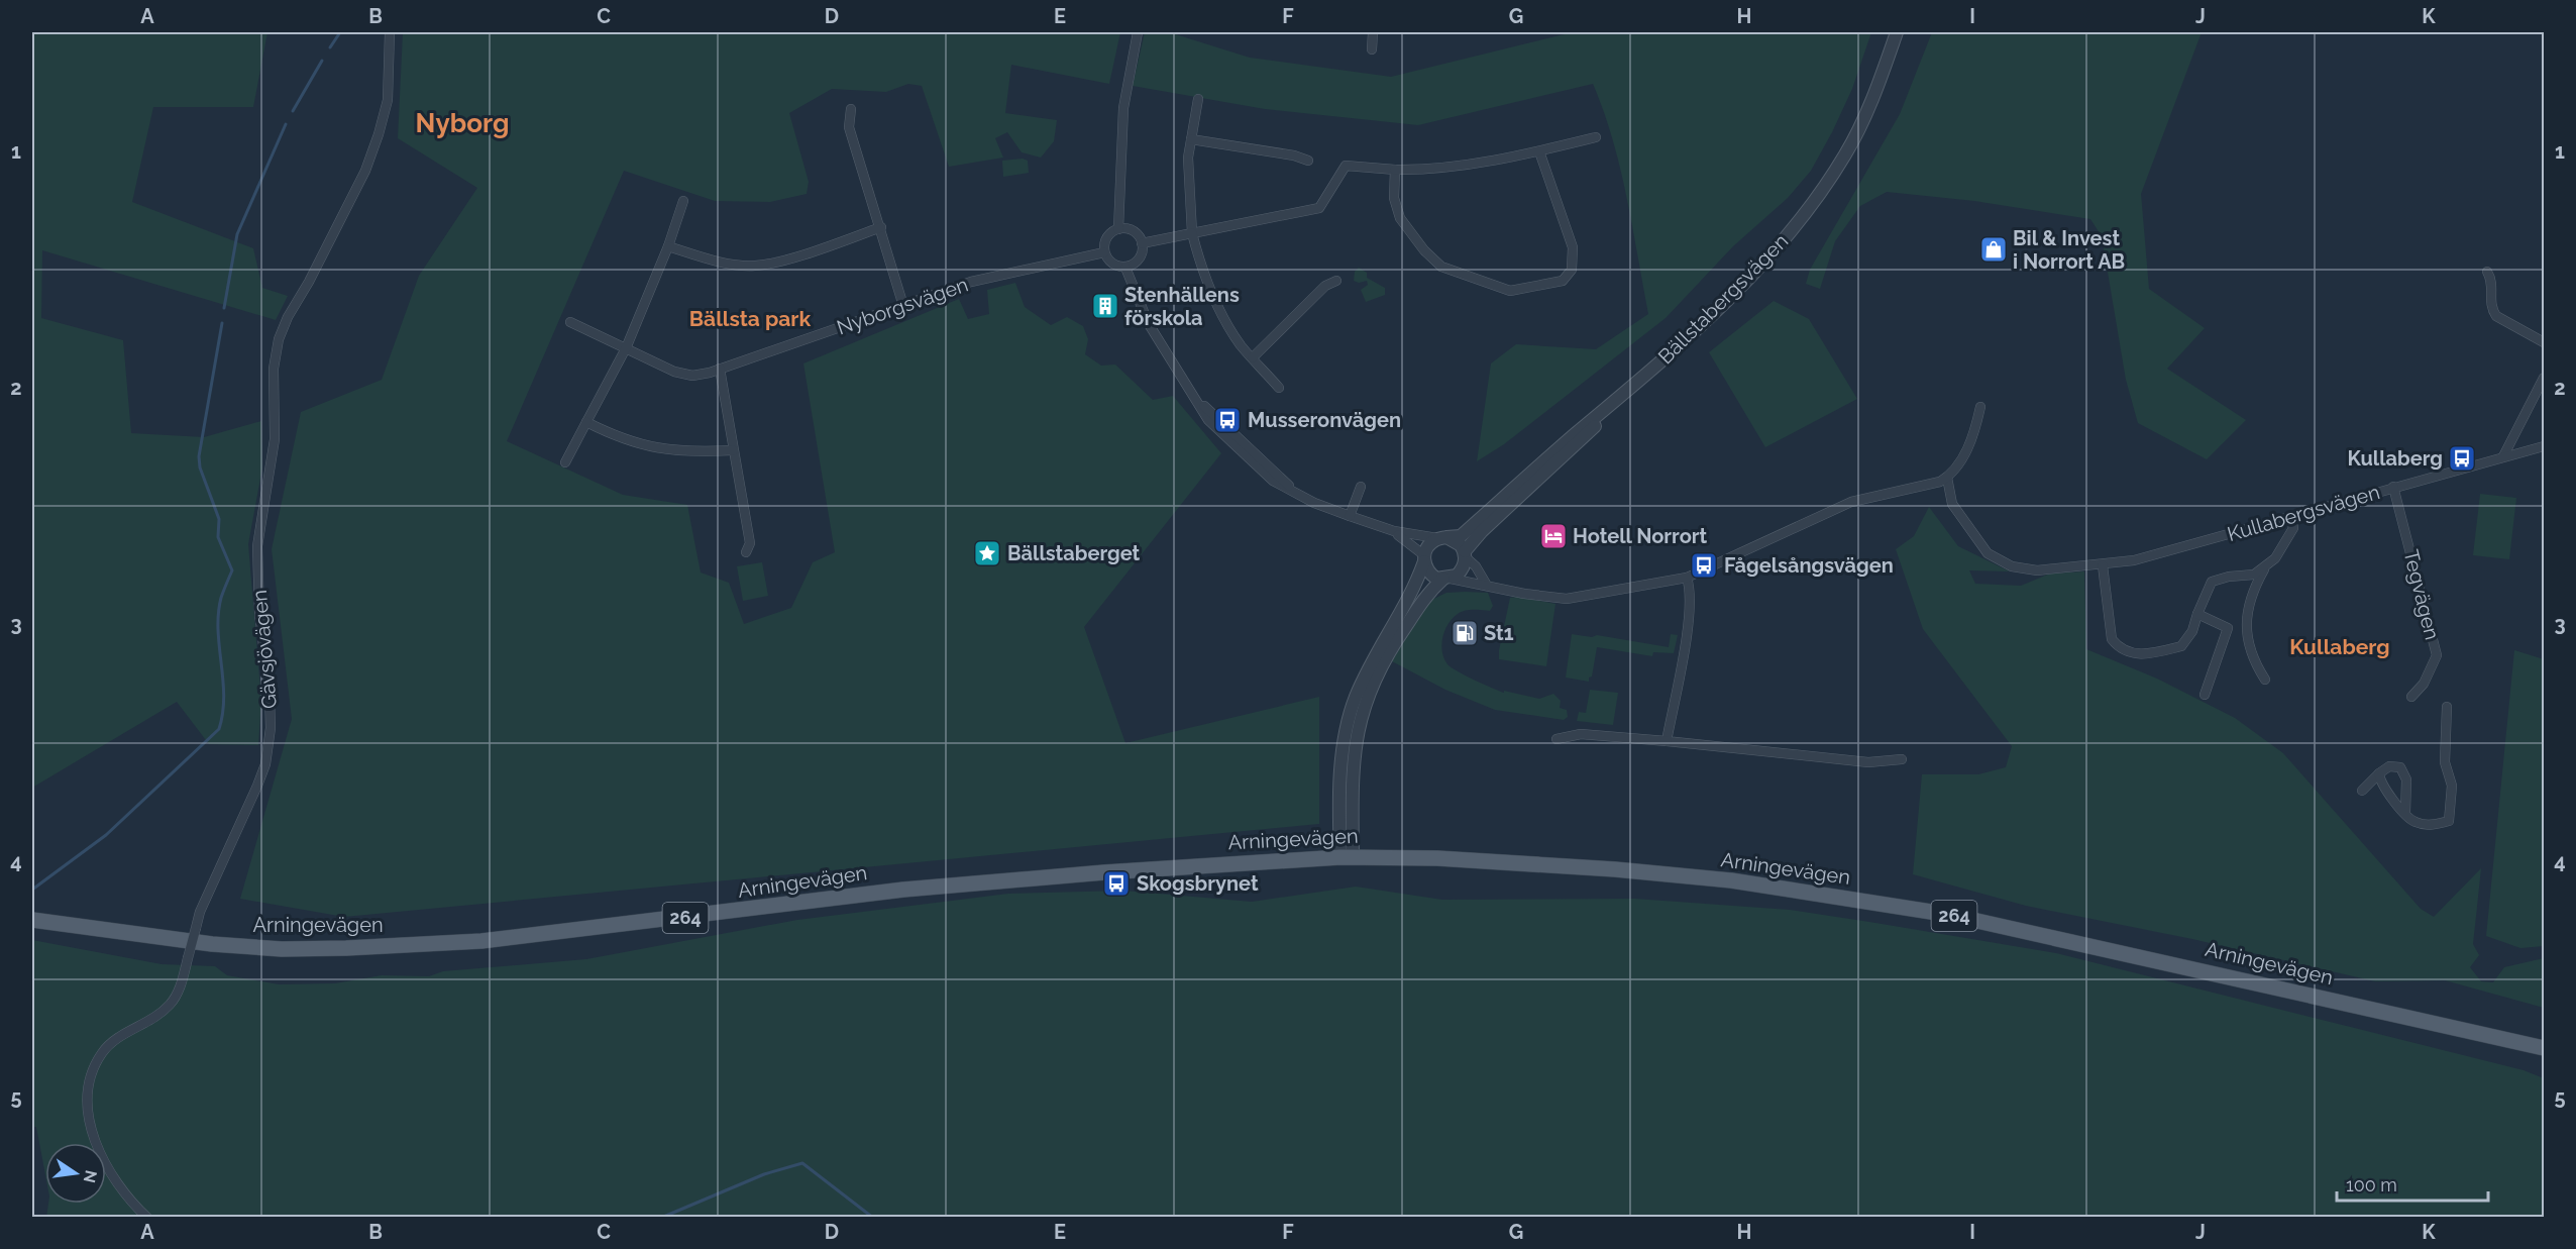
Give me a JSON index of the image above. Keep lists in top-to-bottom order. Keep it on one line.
{"streets":{"main road":["Arningevägen","264"],"street":["Bällstabergsvägen","Nyborgsvägen","Kullabergsvägen","Tegvägen","Gävsjövägen"]},"crossings":[["Kullabergsvägen","Tegvägen"]],"districts":["Nyborg","Bällsta park","Kullaberg"],"places":{"shop":["Bil & Invest i Norrort AB"],"building":["Stenhällens förskola"],"bus stop":["Musseronvägen","Kullaberg","Fågelsångsvägen","Skogsbrynet"],"hotel":["Hotell Norrort"],"place":["Bällstaberget"],"fuel station":["St1"]},"scale_bar":"100 m","north":"right","grid":{"columns":["A","B","C","D","E","F","G","H","I","J","K"],"rows":["1","2","3","4","5"]}}
